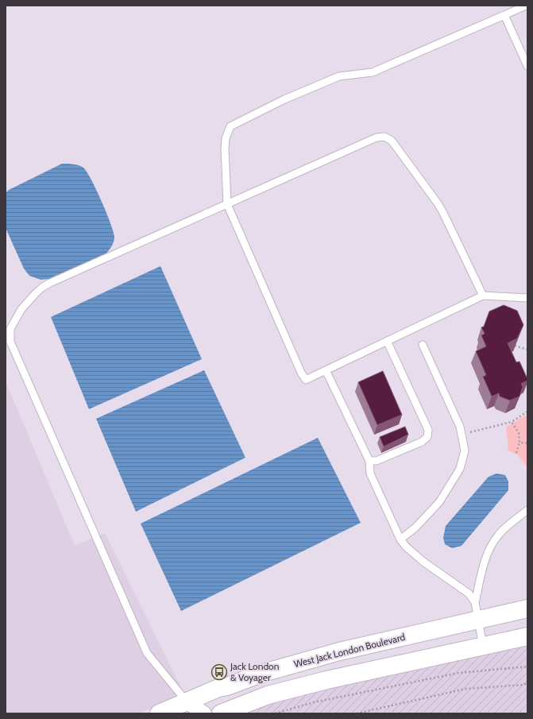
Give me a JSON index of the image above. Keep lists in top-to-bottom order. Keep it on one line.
{"streets":{"main road":["West Jack London Boulevard"]},"places":{"bus stop":["Jack London & Voyager"]}}
